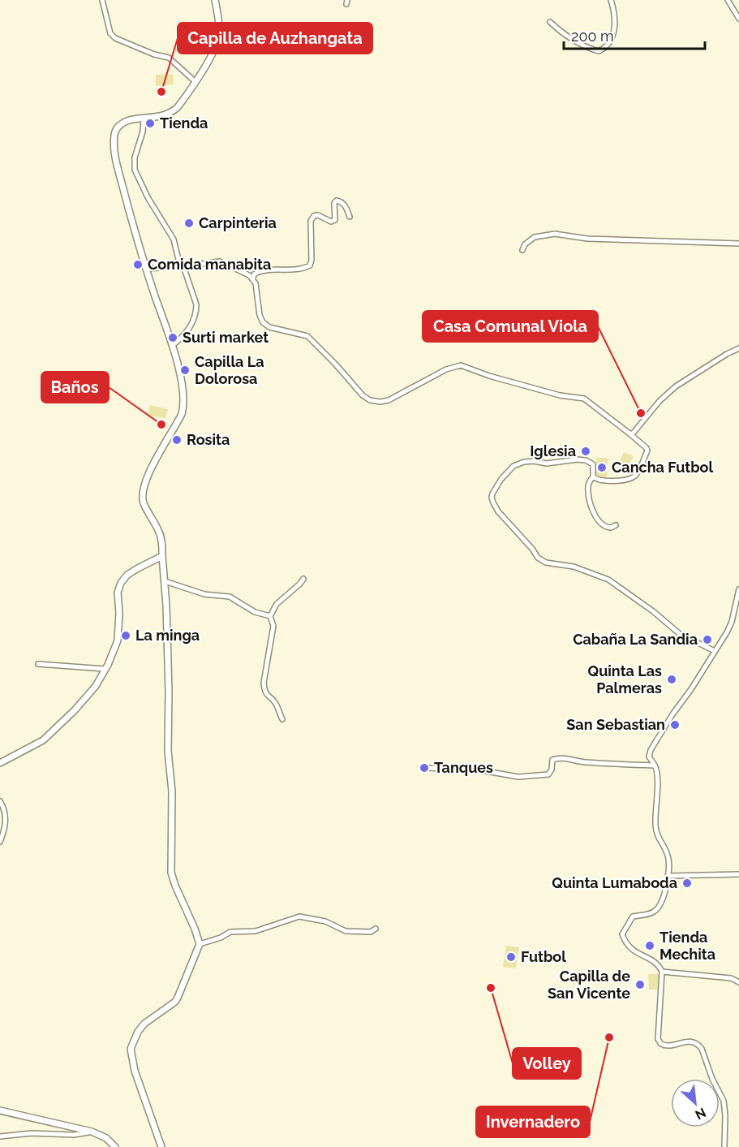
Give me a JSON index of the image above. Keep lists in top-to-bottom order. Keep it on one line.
{"places":["Capilla de Auzhangata","Tienda","Carpinteria","Comida manabita","Surti market","Capilla La Dolorosa","Casa Comunal Viola","Baños","Rosita","Iglesia","Cancha Futbol","La minga","Cabaña La Sandia","Quinta Las Palmeras","San Sebastian","Tanques","Quinta Lumaboda","Tienda Mechita","Futbol","Capilla de San Vicente","Volley","Invernadero"],"scale_bar":"200 m","north":"bottom right"}
